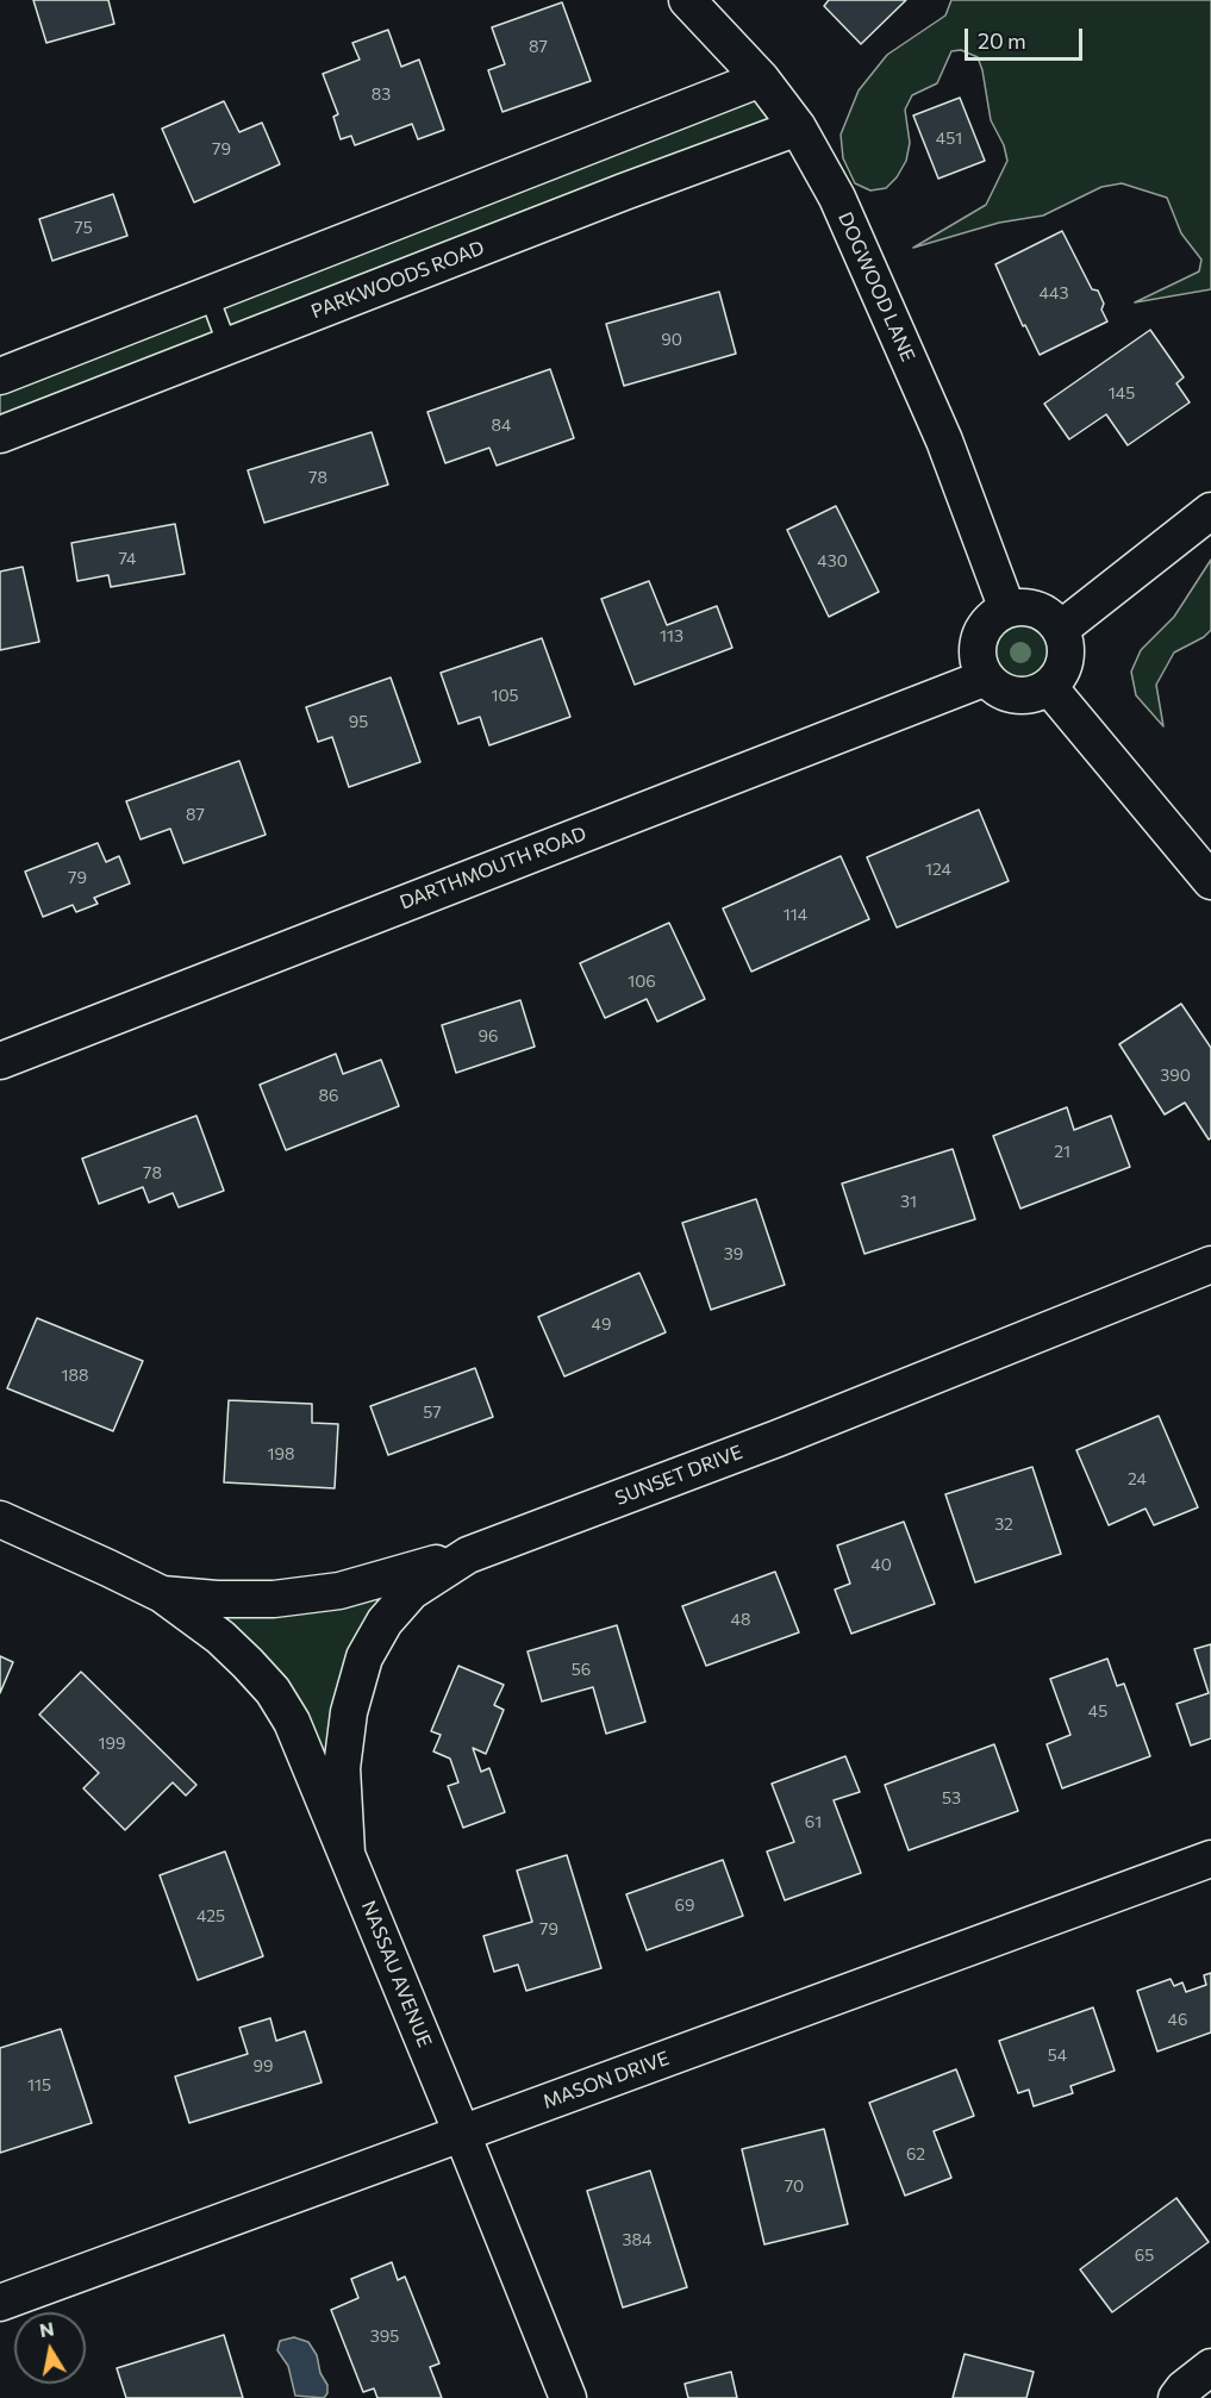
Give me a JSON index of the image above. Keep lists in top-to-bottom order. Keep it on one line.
{"streets":{"street":["PARKWOODS ROAD","DOGWOOD LANE","DARTHMOUTH ROAD","SUNSET DRIVE","NASSAU AVENUE","MASON DRIVE"]},"crossings":[["PARKWOODS ROAD","DOGWOOD LANE"],["DOGWOOD LANE","DARTHMOUTH ROAD"],["SUNSET DRIVE","NASSAU AVENUE"],["NASSAU AVENUE","MASON DRIVE"]],"house_numbers":["87","83","451","79","75","443","90","145","84","78","74","430","113","105","95","87","124","79","114","106","96","390","86","21","78","31","39","49","188","57","198","24","32","40","48","56","45","199","53","61","69","425","79","46","54","99","115","62","70","384","65","395"],"scale_bar":"20 m","north":"top"}
